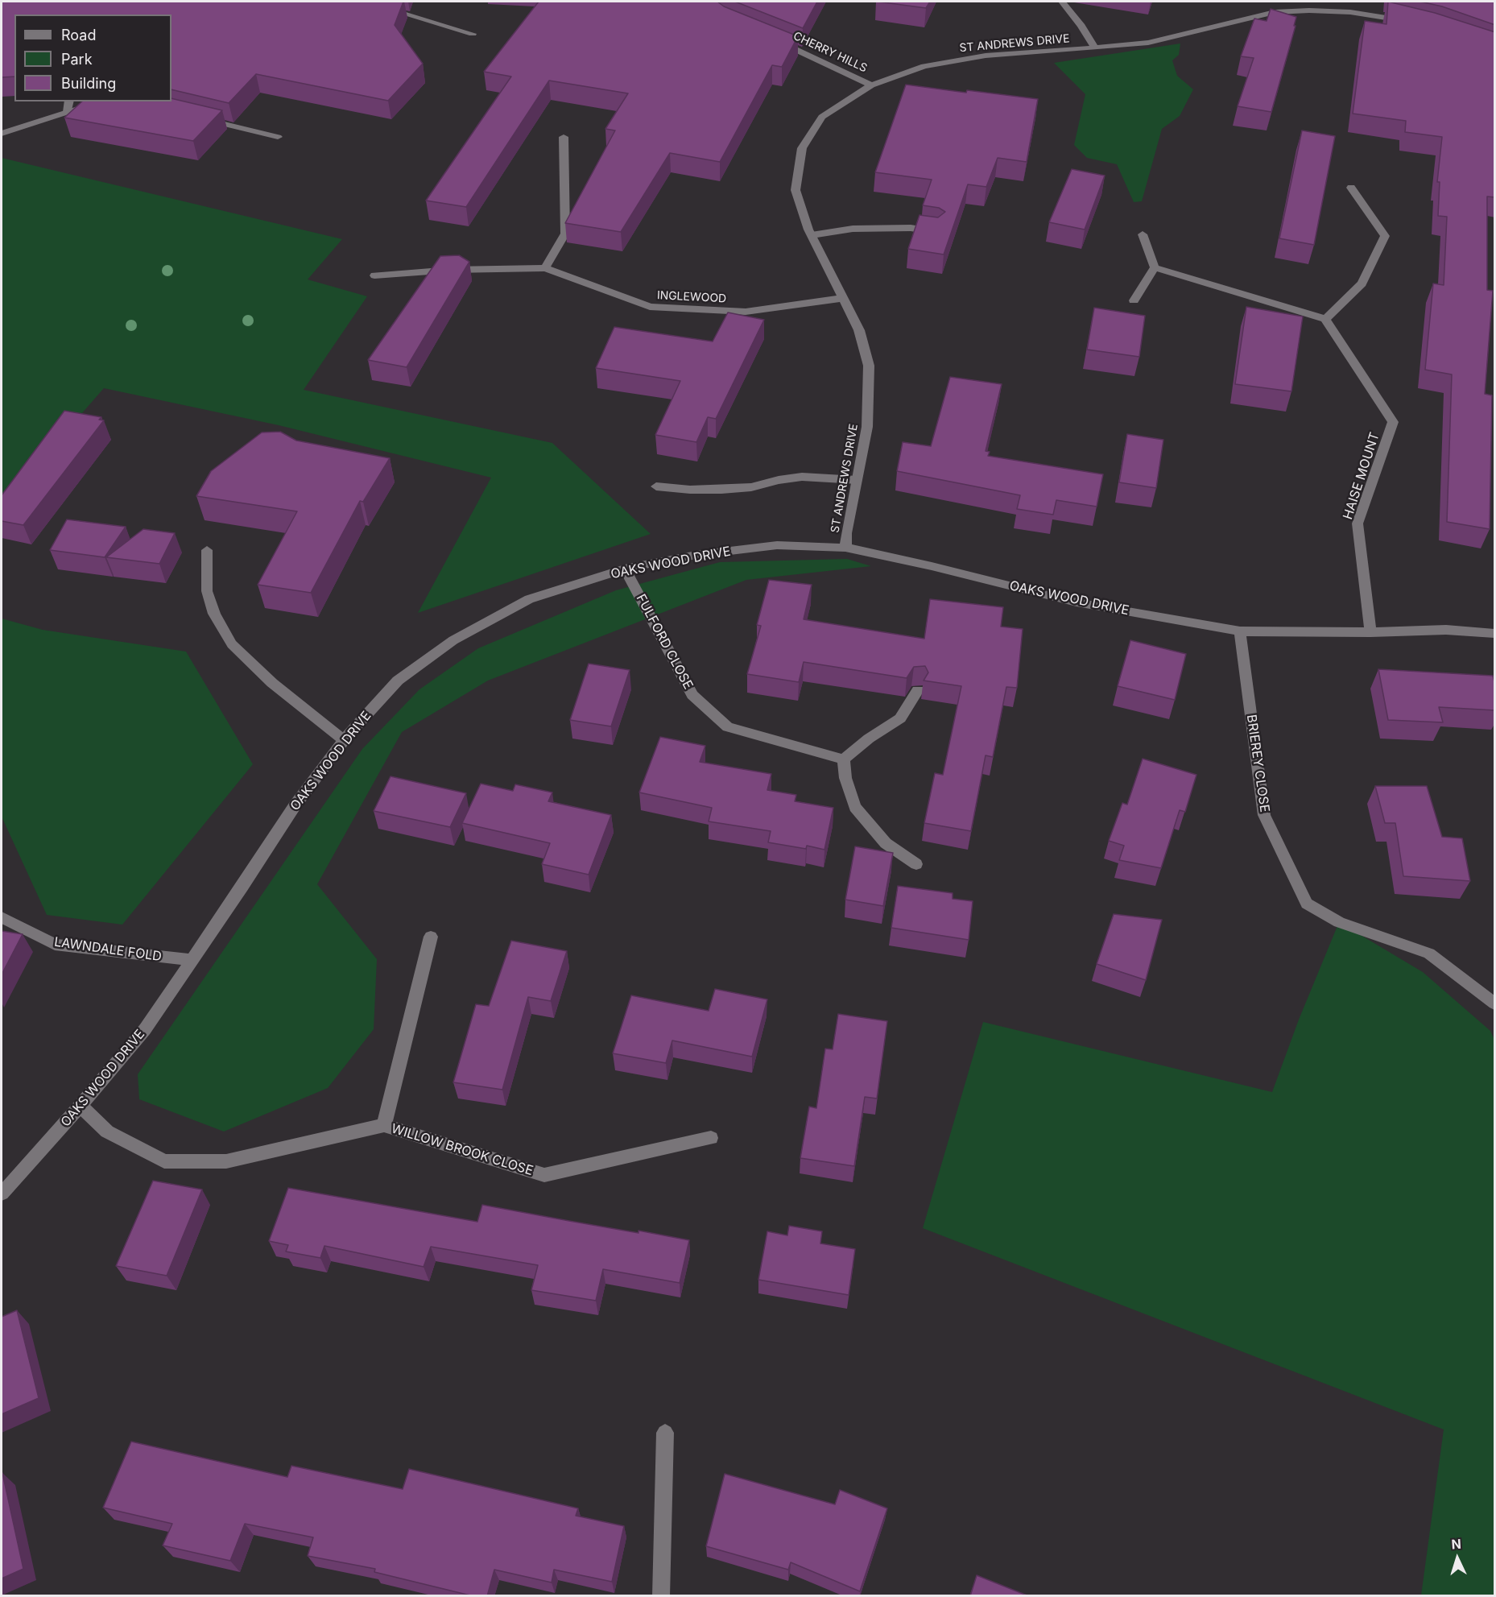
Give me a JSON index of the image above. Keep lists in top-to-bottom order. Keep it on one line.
{"streets":{"street":["ST ANDREWS DRIVE","CHERRY HILLS","INGLEWOOD","HAISE MOUNT","OAKS WOOD DRIVE","FULFORD CLOSE","BRIEREY CLOSE","LAWNDALE FOLD","WILLOW BROOK CLOSE"]},"crossings":[["ST ANDREWS DRIVE","CHERRY HILLS"],["ST ANDREWS DRIVE","INGLEWOOD"],["ST ANDREWS DRIVE","OAKS WOOD DRIVE"],["HAISE MOUNT","OAKS WOOD DRIVE"],["OAKS WOOD DRIVE","FULFORD CLOSE"],["OAKS WOOD DRIVE","BRIEREY CLOSE"],["OAKS WOOD DRIVE","LAWNDALE FOLD"],["OAKS WOOD DRIVE","WILLOW BROOK CLOSE"]],"legend":["Road","Park","Building"],"north":"top"}
